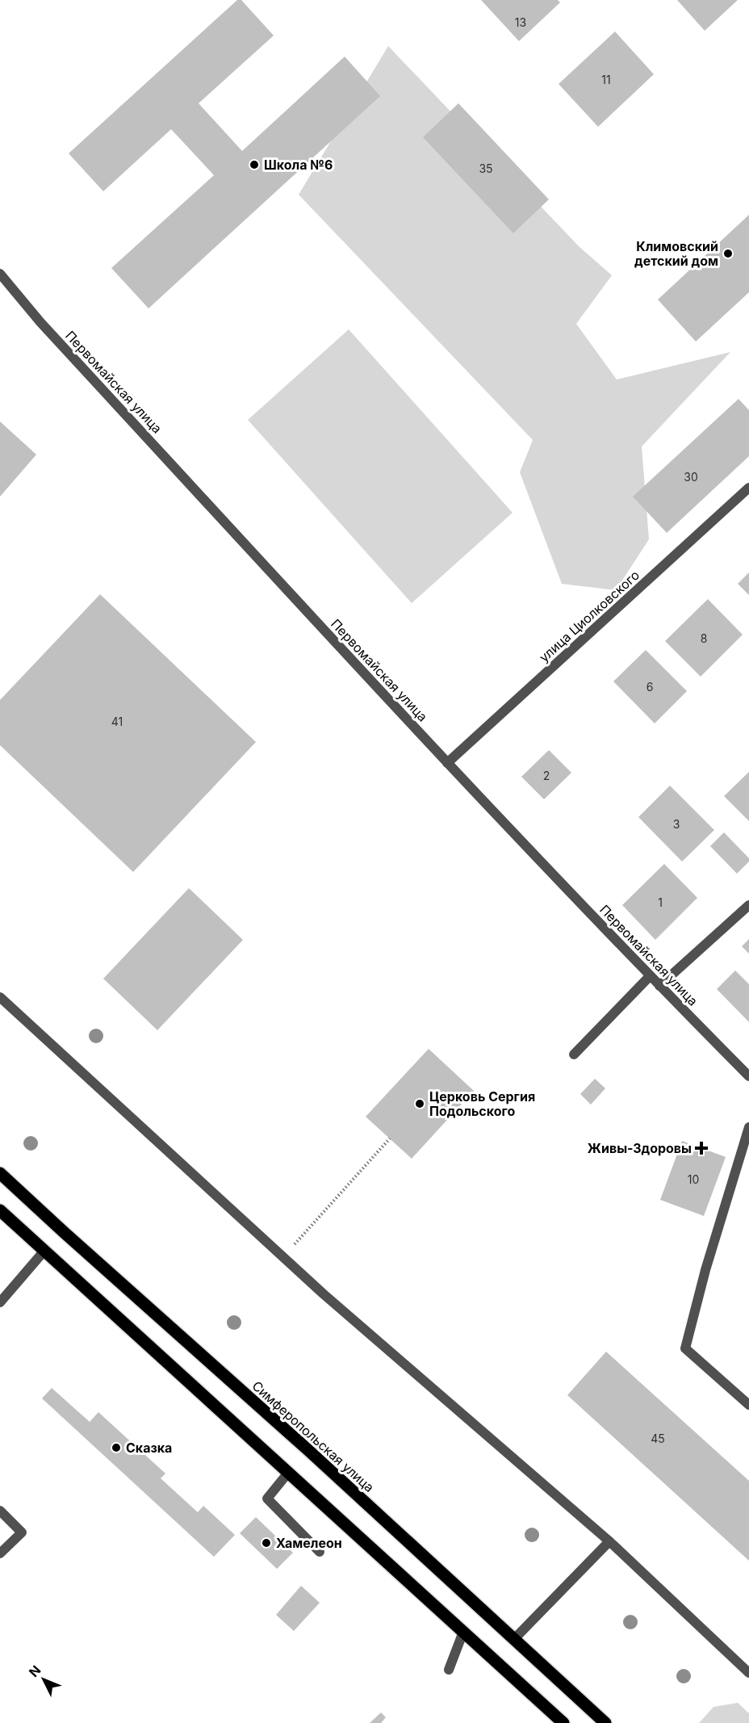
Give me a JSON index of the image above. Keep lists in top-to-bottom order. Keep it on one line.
{"streets":{"main road":["Симферопольская улица"],"street":["Первомайская улица","улица Циолковского"]},"crossings":[["Первомайская улица","улица Циолковского"]],"places":{"other":["Школа №6","Климовский детский дом","Церковь Сергия Подольского","Сказка","Хамелеон"],"health":["Живы-Здоровы"]},"house_numbers":["13","11","35","30","8","6","41","2","3","1","10","45"],"north":"top left"}
